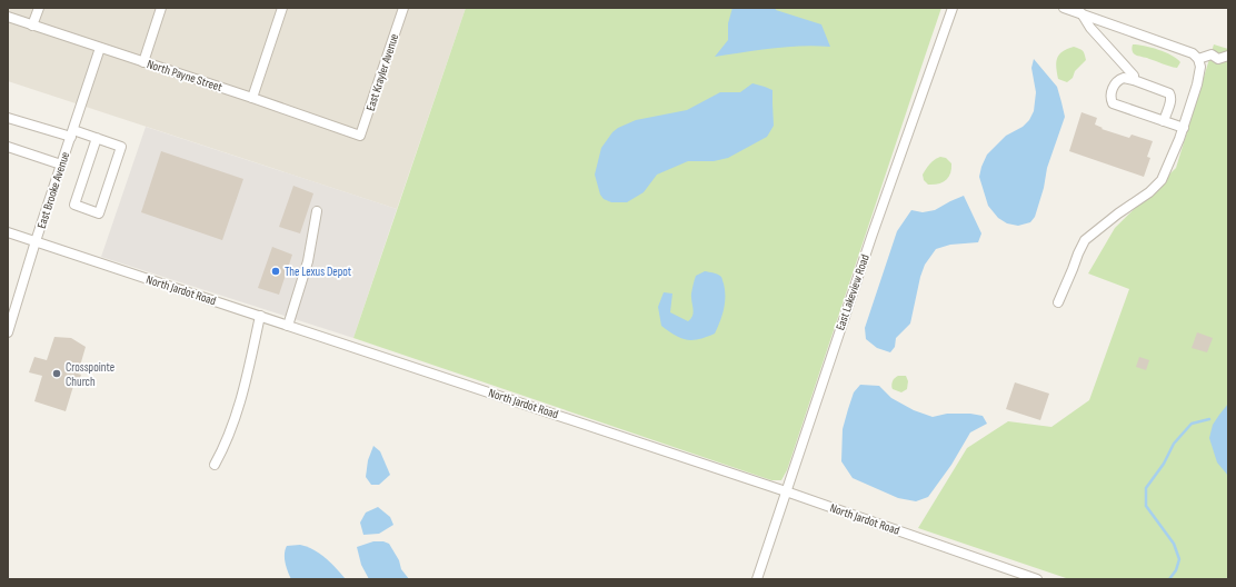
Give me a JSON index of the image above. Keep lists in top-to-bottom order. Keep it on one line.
{"streets":{"street":["East Krayler Avenue","North Payne Street","East Brooke Avenue","North Jardot Road","East Lakeview Road"]},"crossings":[["East Krayler Avenue","North Payne Street"],["North Payne Street","East Brooke Avenue"],["East Brooke Avenue","North Jardot Road"],["North Jardot Road","East Lakeview Road"]],"places":["The Lexus Depot","Crosspointe Church"]}
